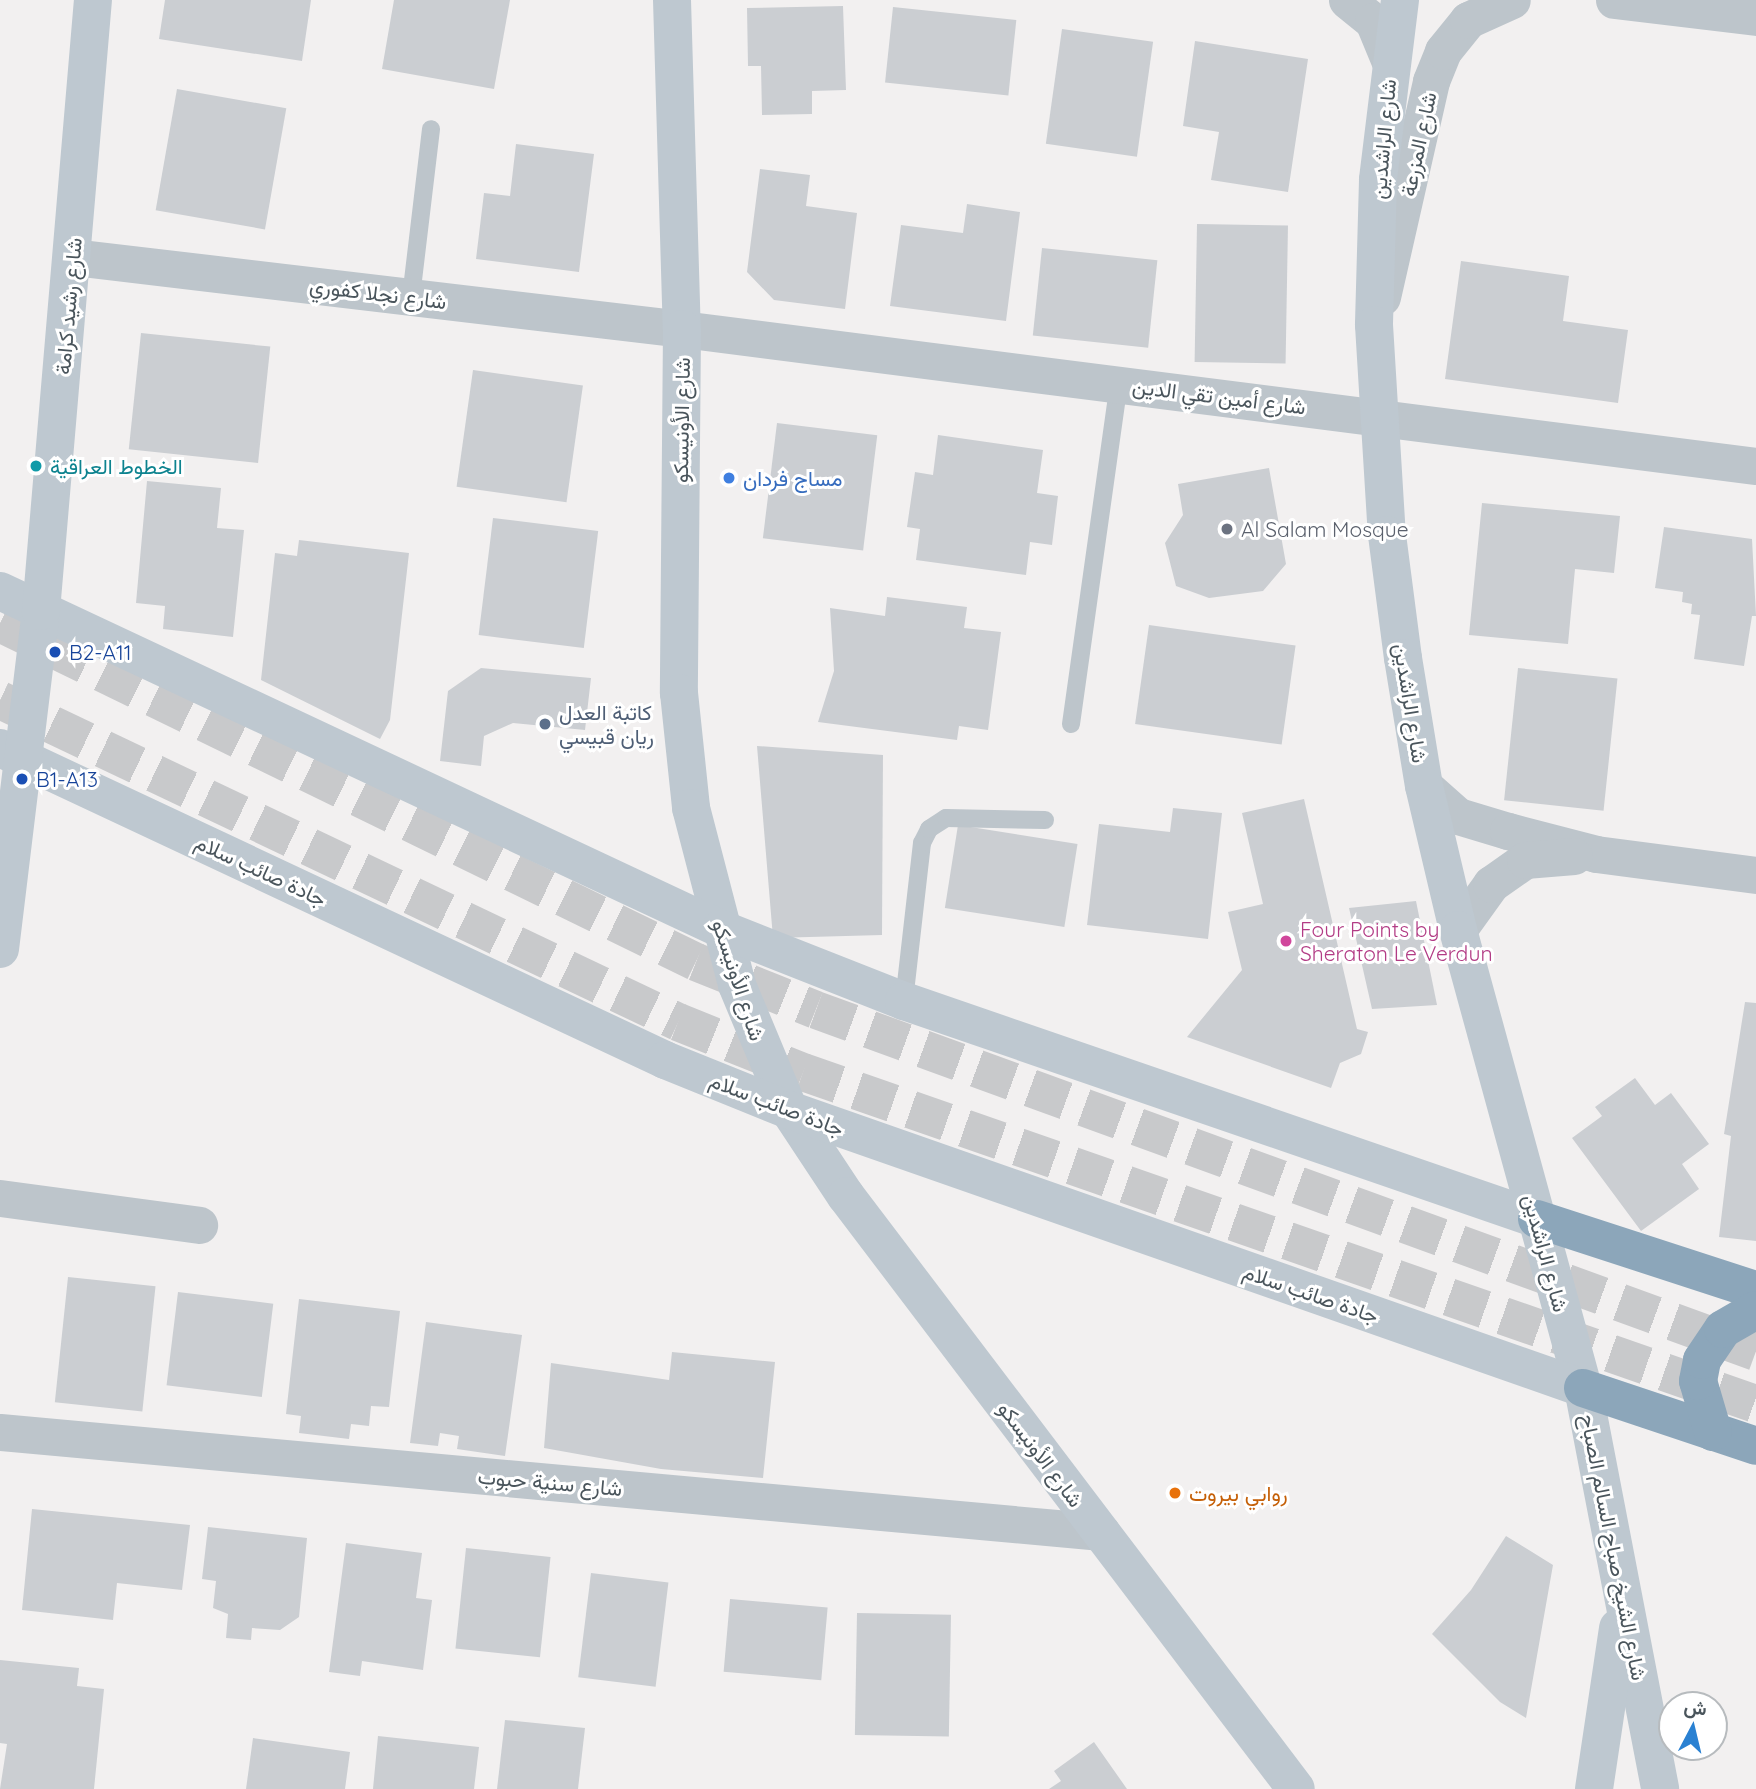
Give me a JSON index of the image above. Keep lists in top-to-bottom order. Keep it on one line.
{"streets":{"street":["شارع الراشدين","شارع المزرعة","شارع نجلا كفوري","شارع رشيد كرامة","شارع أمين تقي الدين","شارع الأونيسكو","جادة صائب سلام","شارع سنية حبوب","شارع الشيخ صباح السالم الصباح"]},"crossings":[["شارع الراشدين","شارع المزرعة"],["شارع الراشدين","شارع أمين تقي الدين"],["شارع الراشدين","جادة صائب سلام"],["شارع الراشدين","شارع الشيخ صباح السالم الصباح"],["شارع نجلا كفوري","شارع رشيد كرامة"],["شارع نجلا كفوري","شارع أمين تقي الدين"],["شارع نجلا كفوري","شارع الأونيسكو"],["شارع رشيد كرامة","جادة صائب سلام"],["شارع أمين تقي الدين","شارع الأونيسكو"],["شارع الأونيسكو","جادة صائب سلام"],["شارع الأونيسكو","شارع سنية حبوب"],["جادة صائب سلام","شارع الشيخ صباح السالم الصباح"]],"places":["الخطوط العراقية","مساج فردان","Al Salam Mosque","B2-A11","كاتبة العدل ريان قبيسي","B1-A13","Four Points by Sheraton Le Verdun","روابي بيروت"],"north":"top"}
